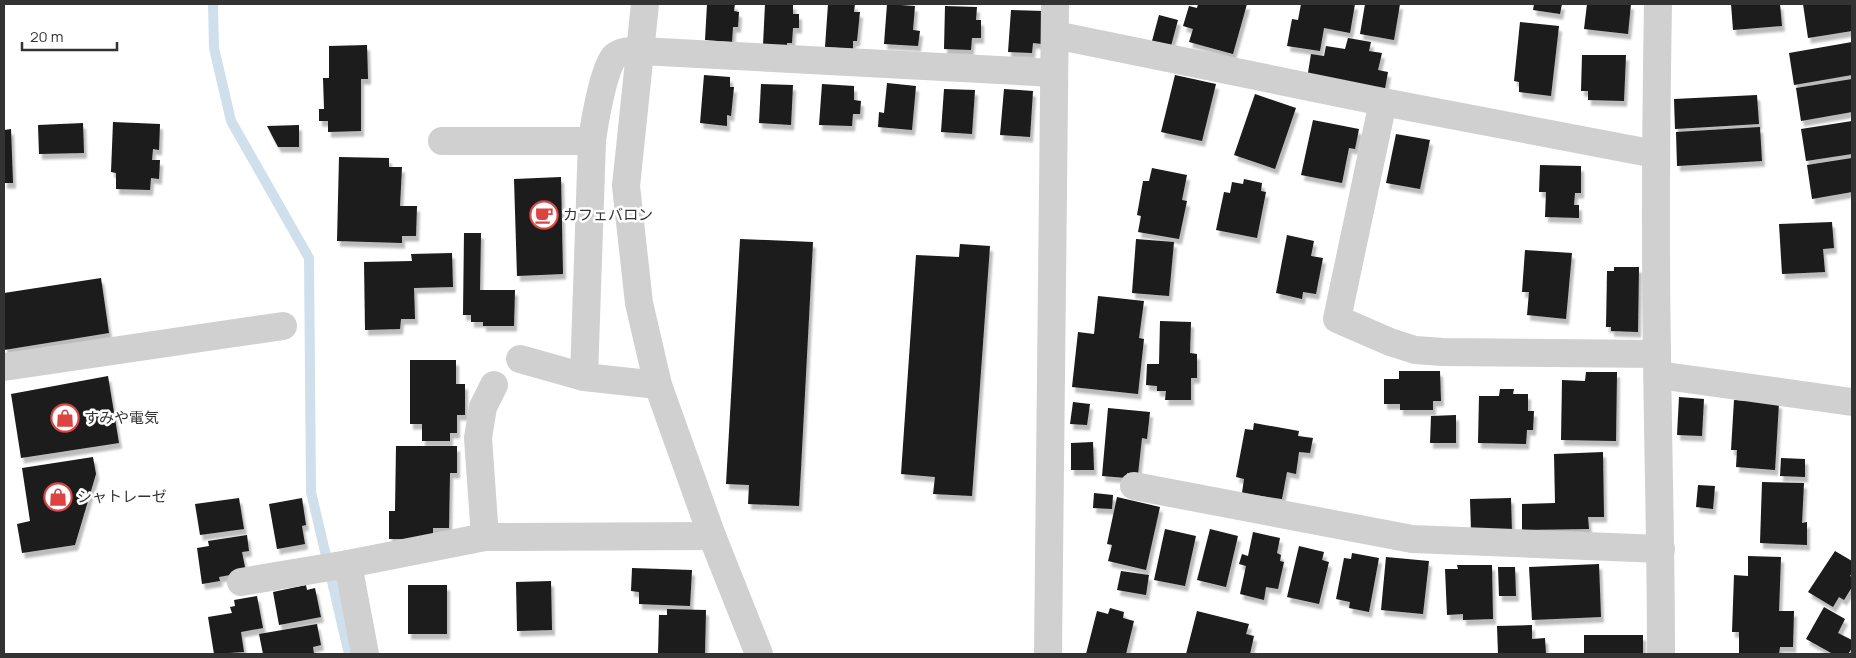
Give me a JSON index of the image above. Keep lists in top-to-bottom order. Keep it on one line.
{"places":{"cafe":["カフェバロン"],"shop":["すみや電気","シャトレーゼ"]},"scale_bar":"20 m"}
